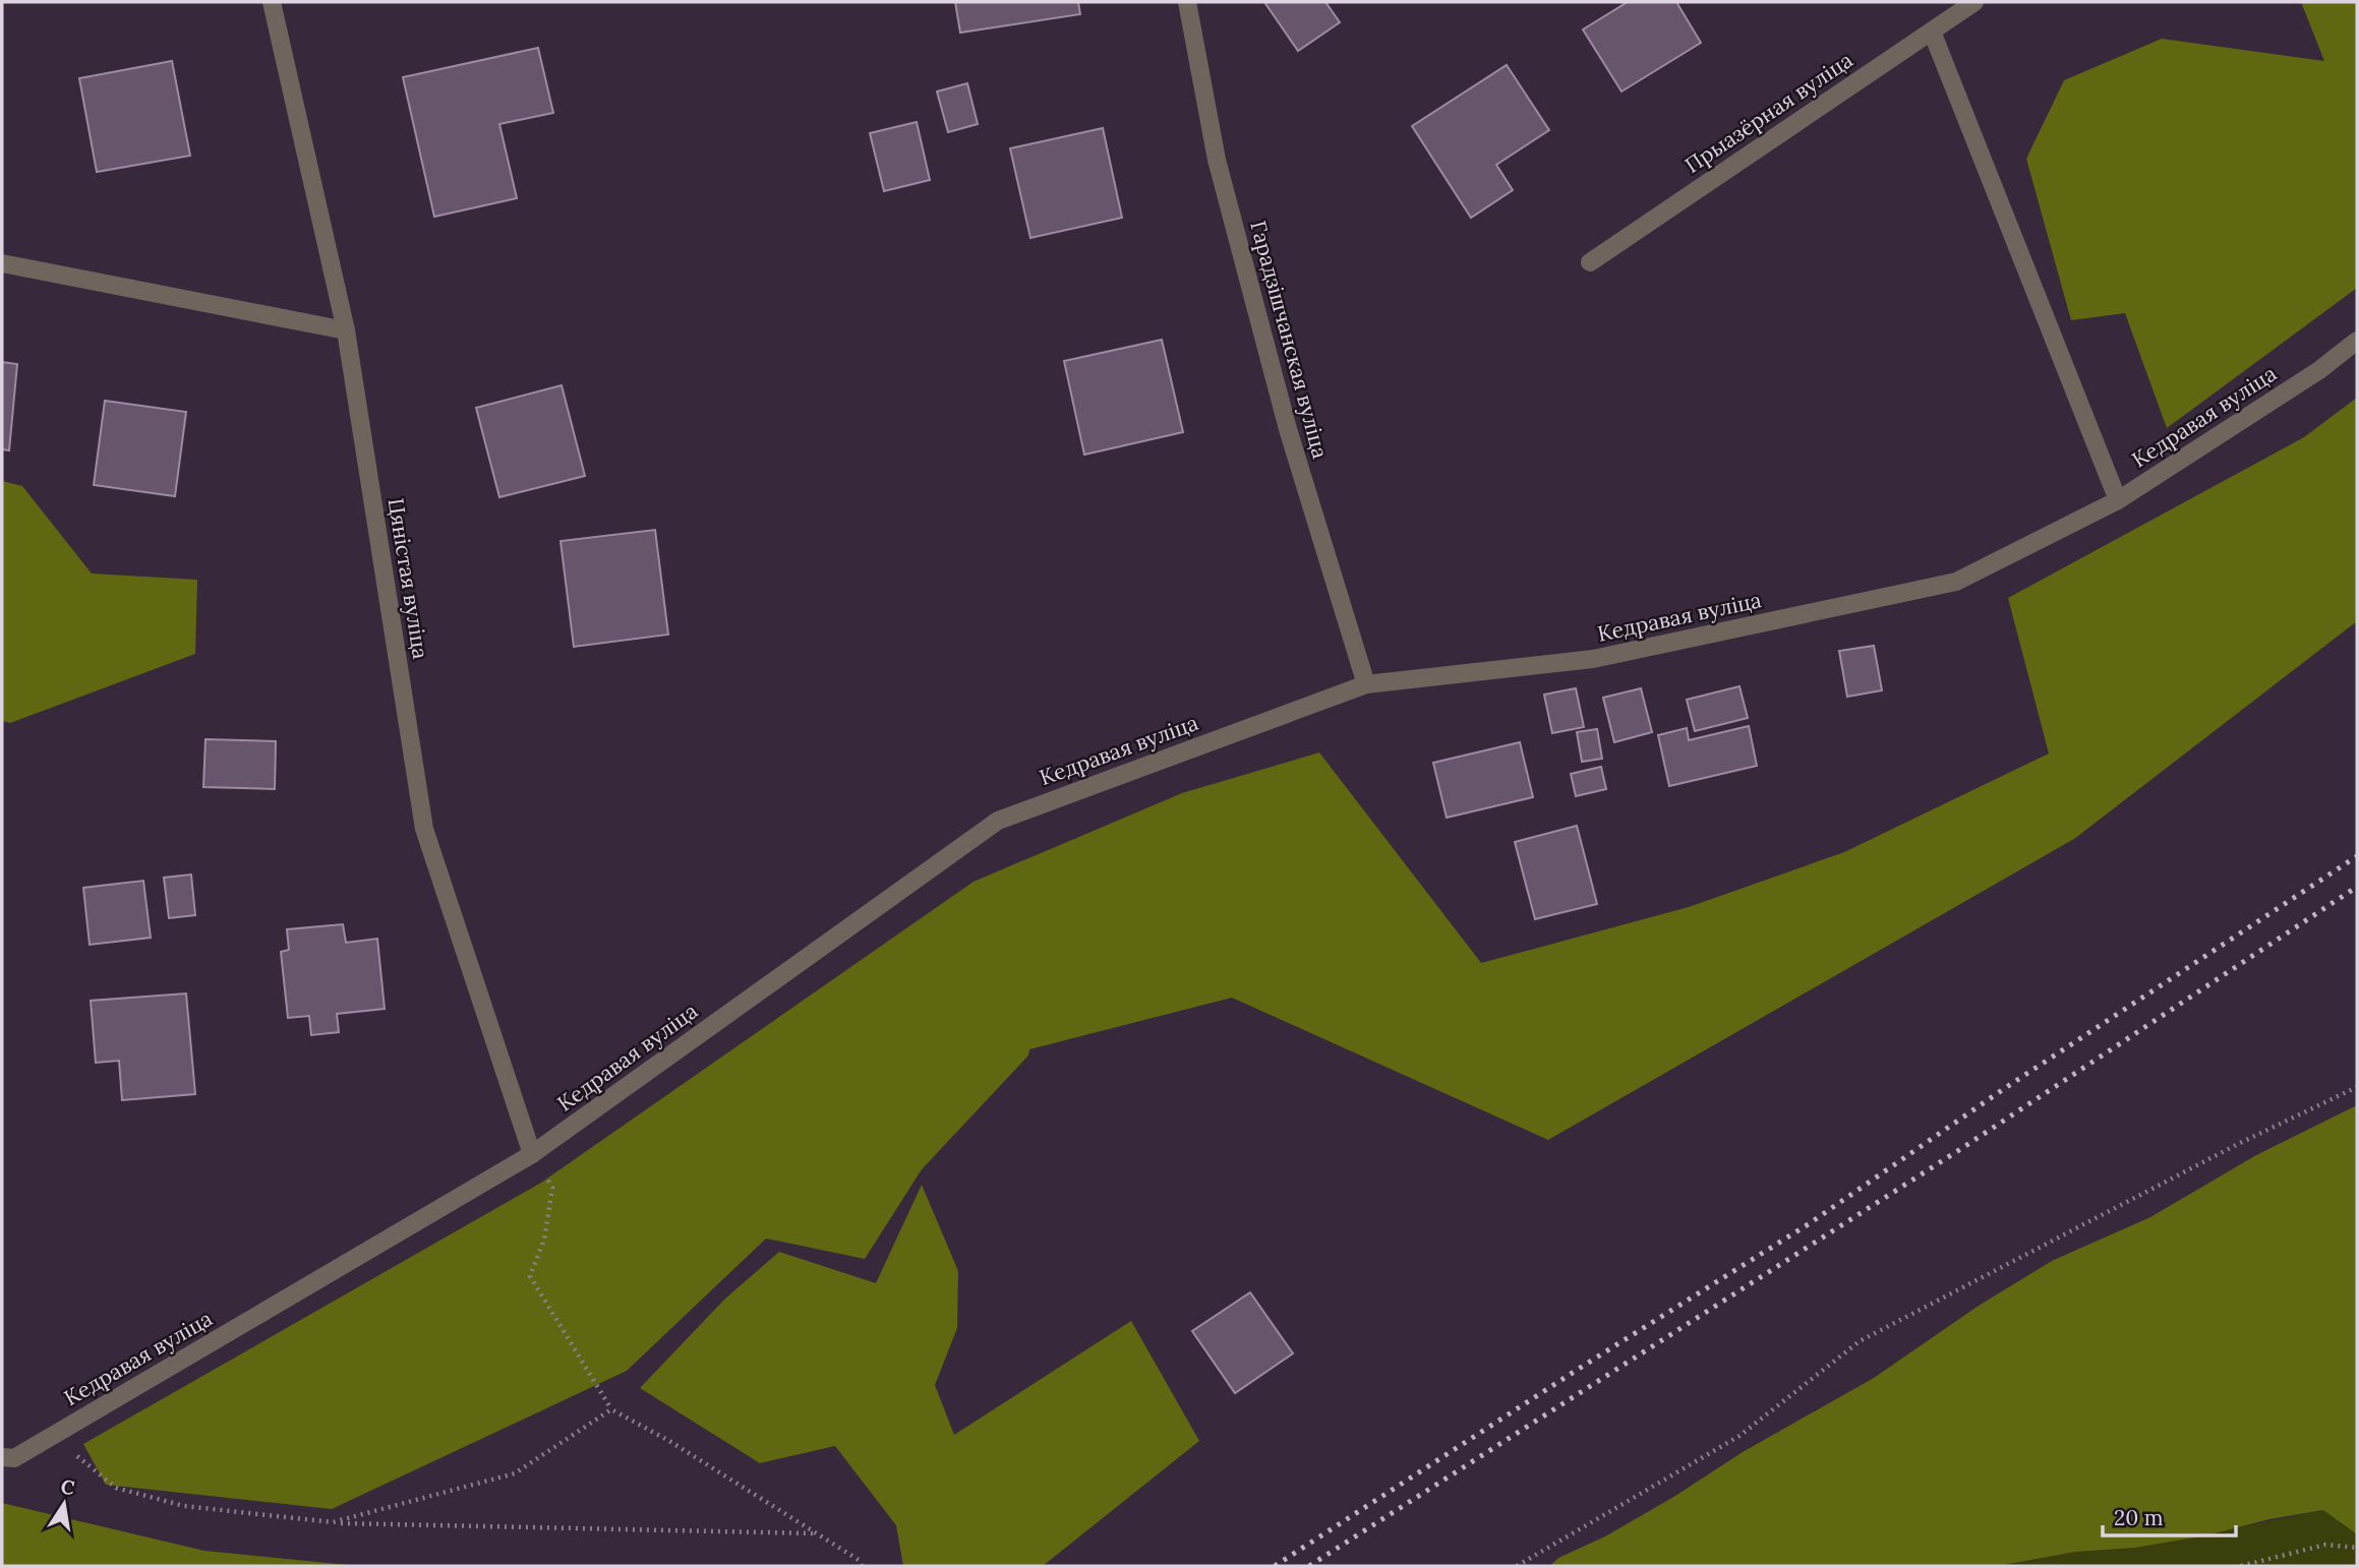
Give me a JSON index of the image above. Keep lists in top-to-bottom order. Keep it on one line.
{"streets":{"street":["Прыазёрная вуліца","Гарадзішчанская вуліца","Кедравая вуліца","Цяністая вуліца"]},"crossings":[["Гарадзішчанская вуліца","Кедравая вуліца"],["Кедравая вуліца","Цяністая вуліца"]],"scale_bar":"20 m","north":"top"}
